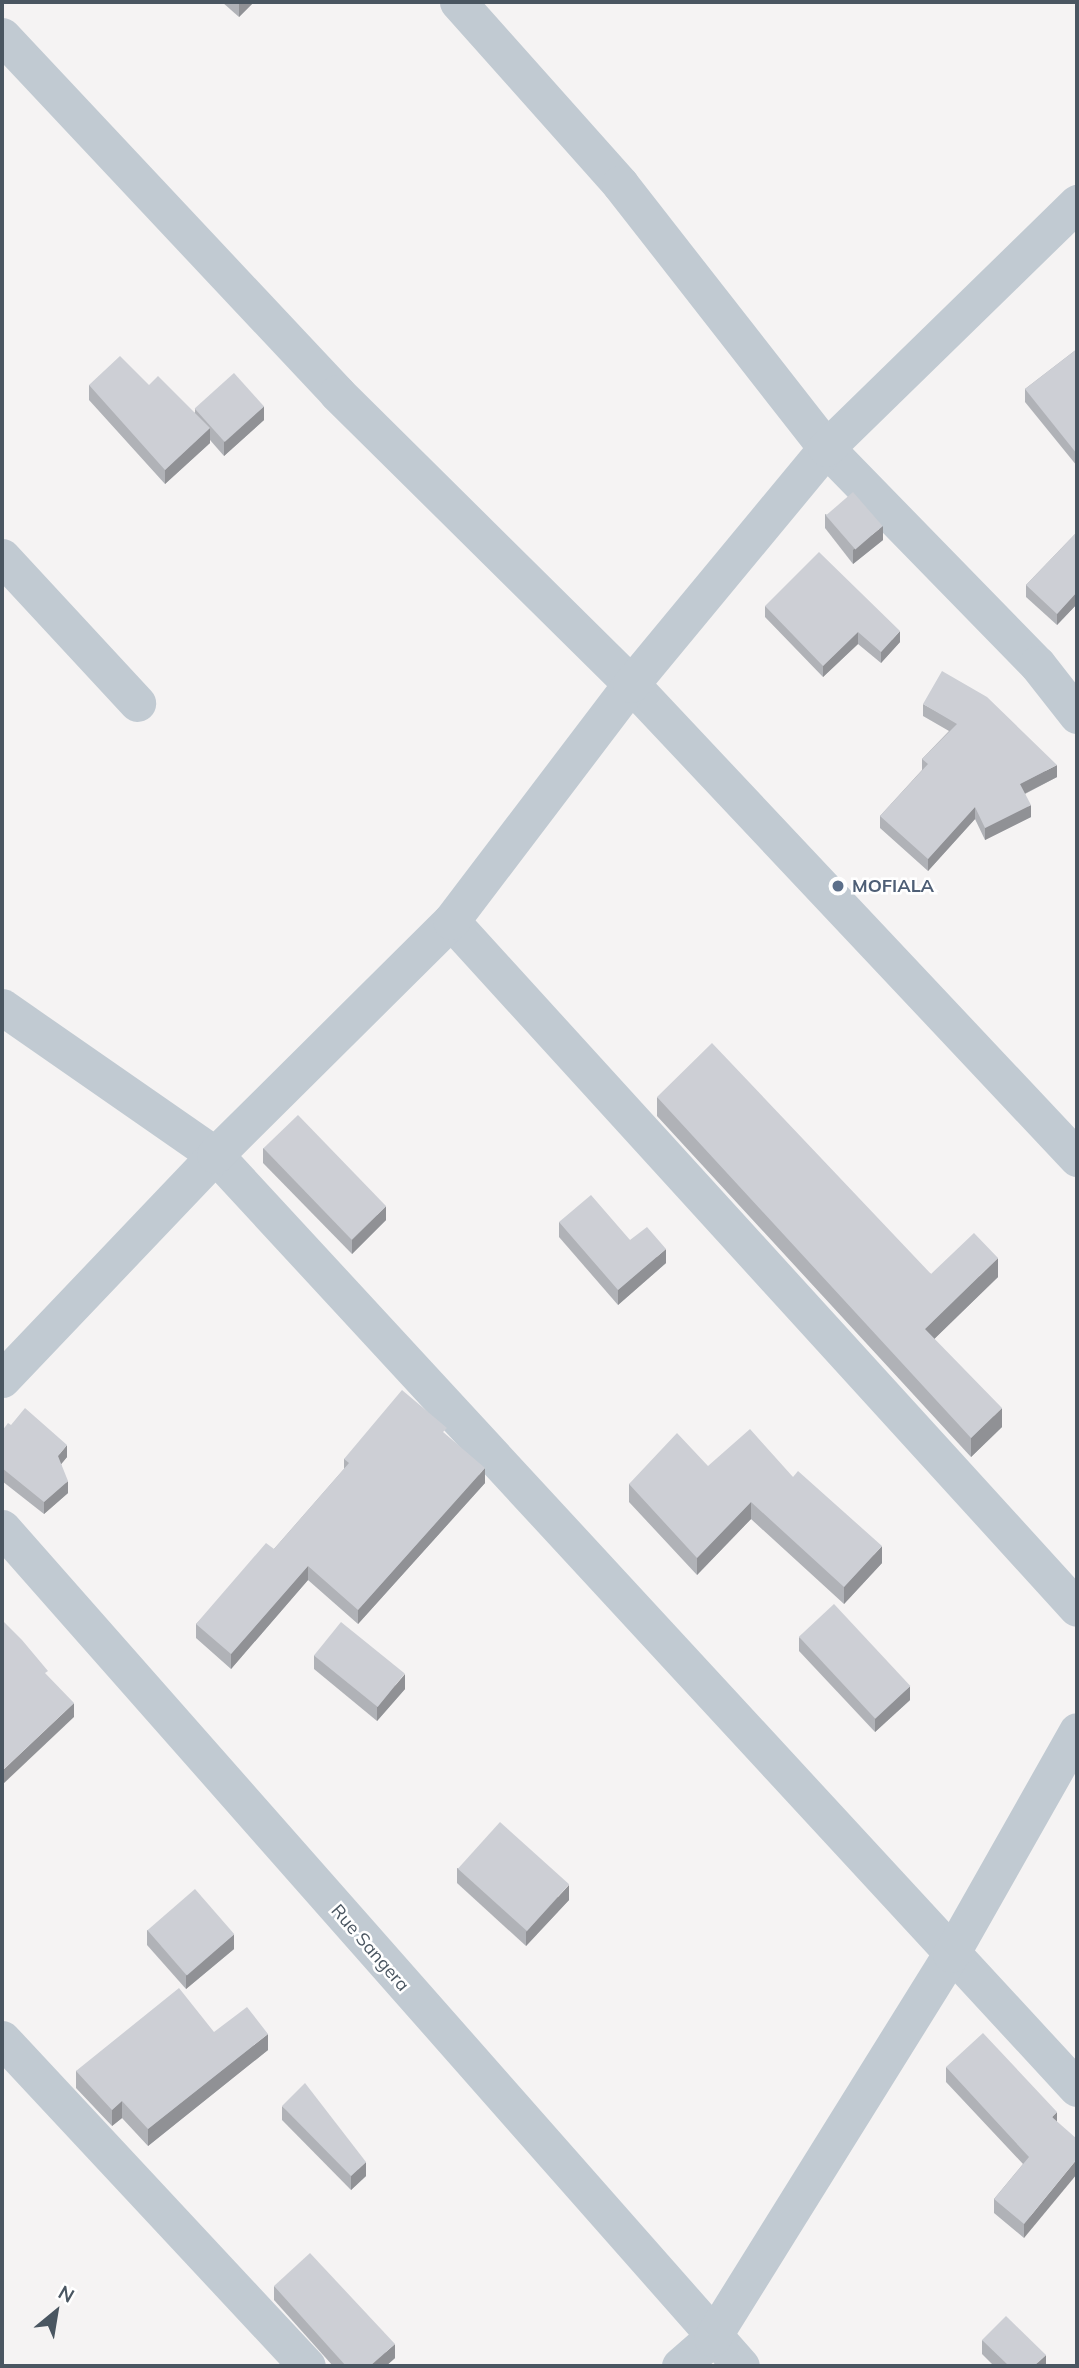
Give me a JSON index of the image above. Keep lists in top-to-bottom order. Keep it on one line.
{"streets":{"street":["Rue Sangera"]},"places":["MOFIALA"],"north":"top right"}
